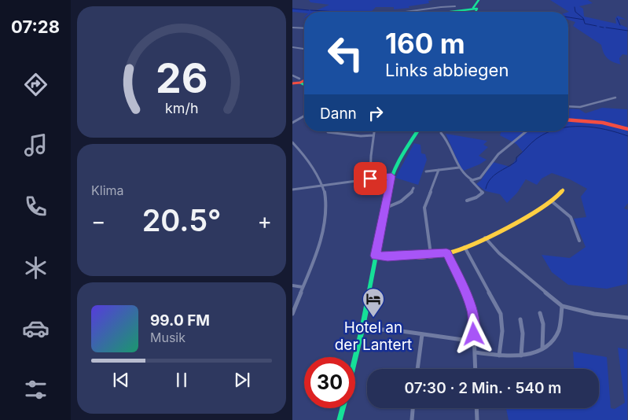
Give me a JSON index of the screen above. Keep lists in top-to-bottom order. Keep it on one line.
{"places":{"hotel":["Hotel an der Lantert"]},"page":{"tabs":"07:28","turn":["160 m","Links abbiegen"],"then":"Dann","tile":"Klima","heat":["−","20.5°","+"],"song":["99.0 FM","Musik"],"limit":"30","trip":"07:30 · 2 Min. · 540 m","gauge":["26","km/h"]}}
